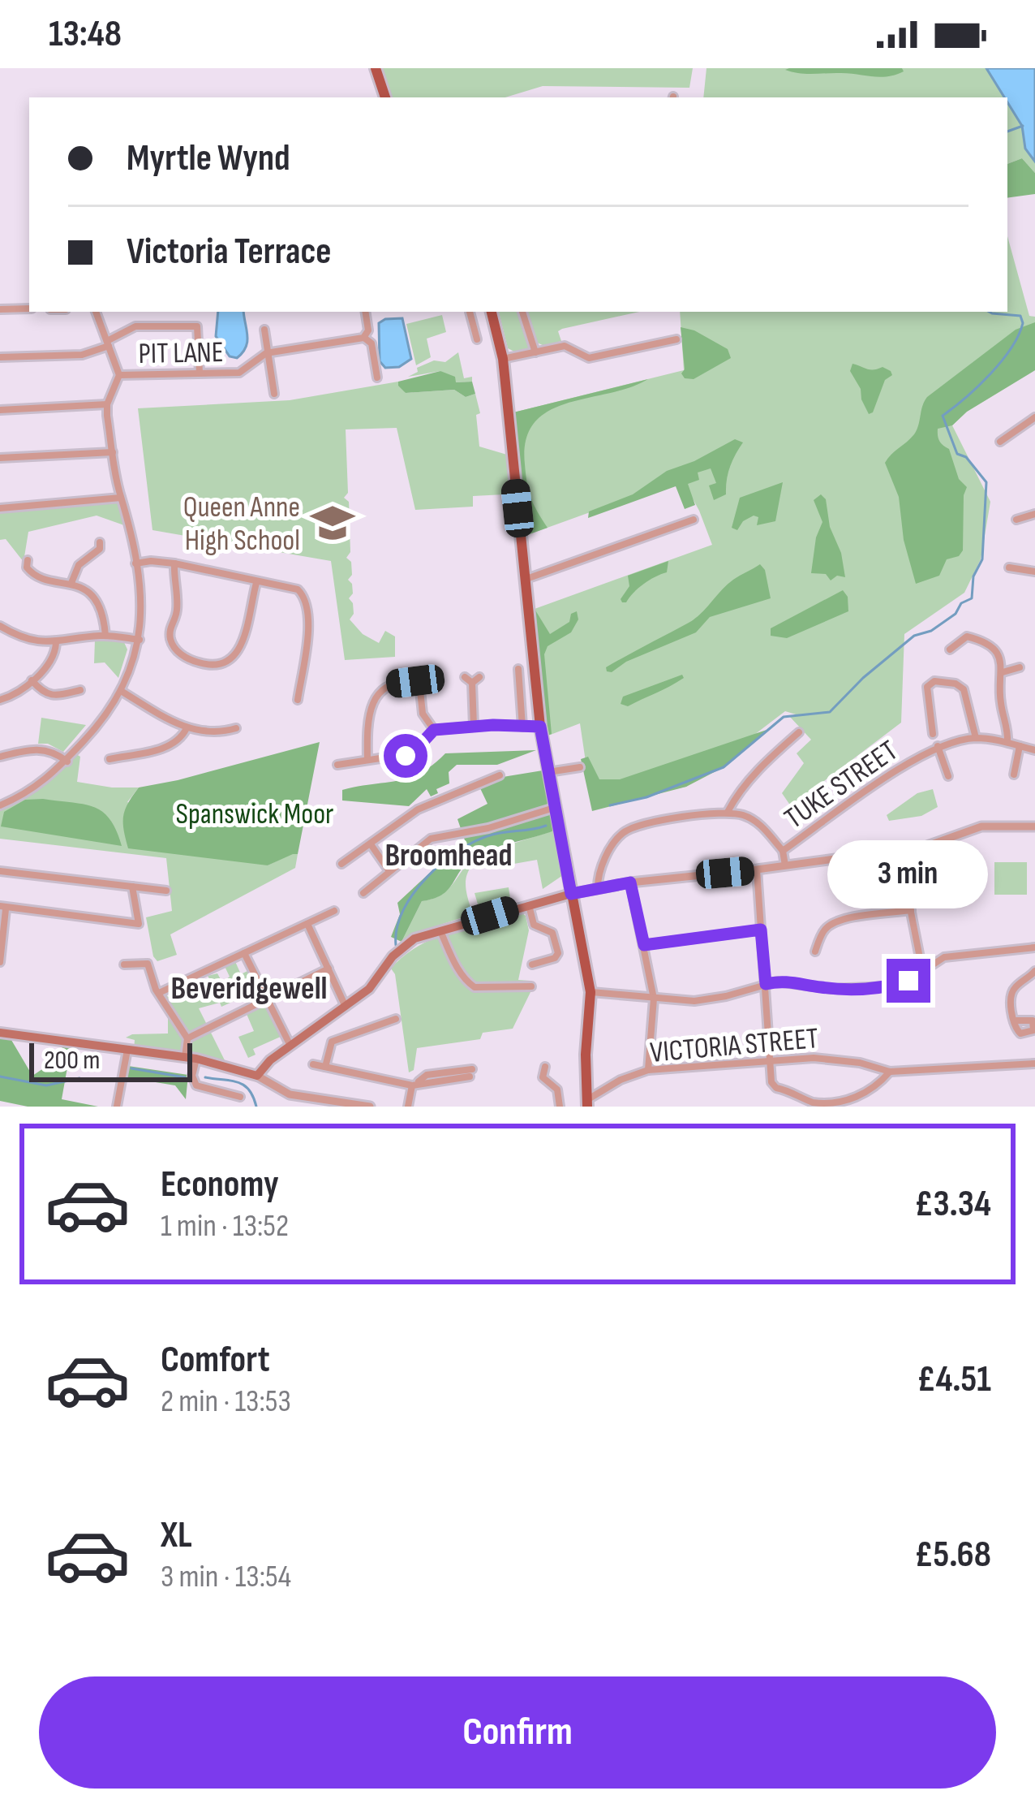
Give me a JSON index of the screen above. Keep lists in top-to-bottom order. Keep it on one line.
{"streets":{"street":["PIT LANE","TUKE STREET","VICTORIA STREET"]},"districts":["Broomhead","Beveridgewell"],"parks":["Spanswick Moor"],"places":{"school or university":["Queen Anne High School"]},"scale_bar":"200 m","page":{"status":"13:48","banner":["Myrtle Wynd","Victoria Terrace"],"bubble":"3 min","scale":"200 m","list":[{"name":"Economy","note":"1 min · 13:52","value":"£3.34"},{"name":"Comfort","note":"2 min · 13:53","value":"£4.51"},{"name":"XL","note":"3 min · 13:54","value":"£5.68"}],"buttons":"Confirm"}}
